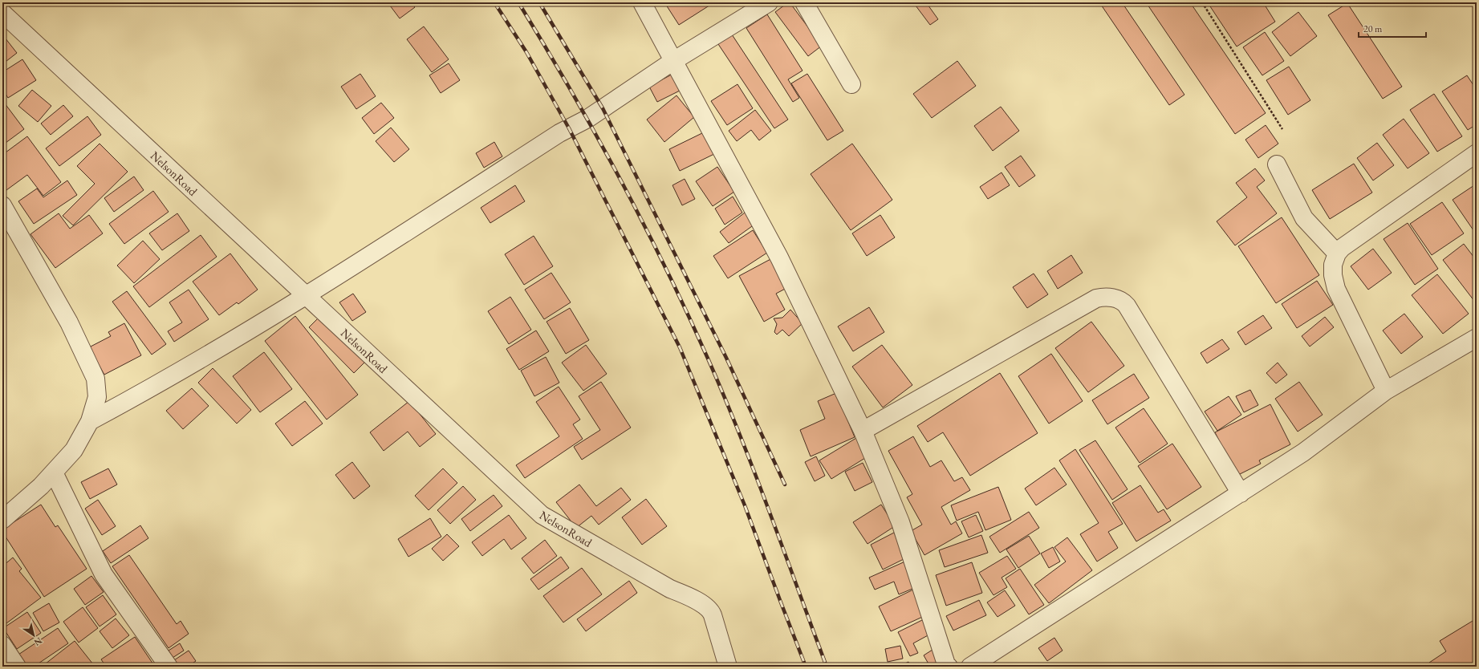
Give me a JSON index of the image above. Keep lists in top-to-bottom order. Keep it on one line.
{"streets":{"street":["NelsonRoad"]},"scale_bar":"20 m","north":"bottom right"}
